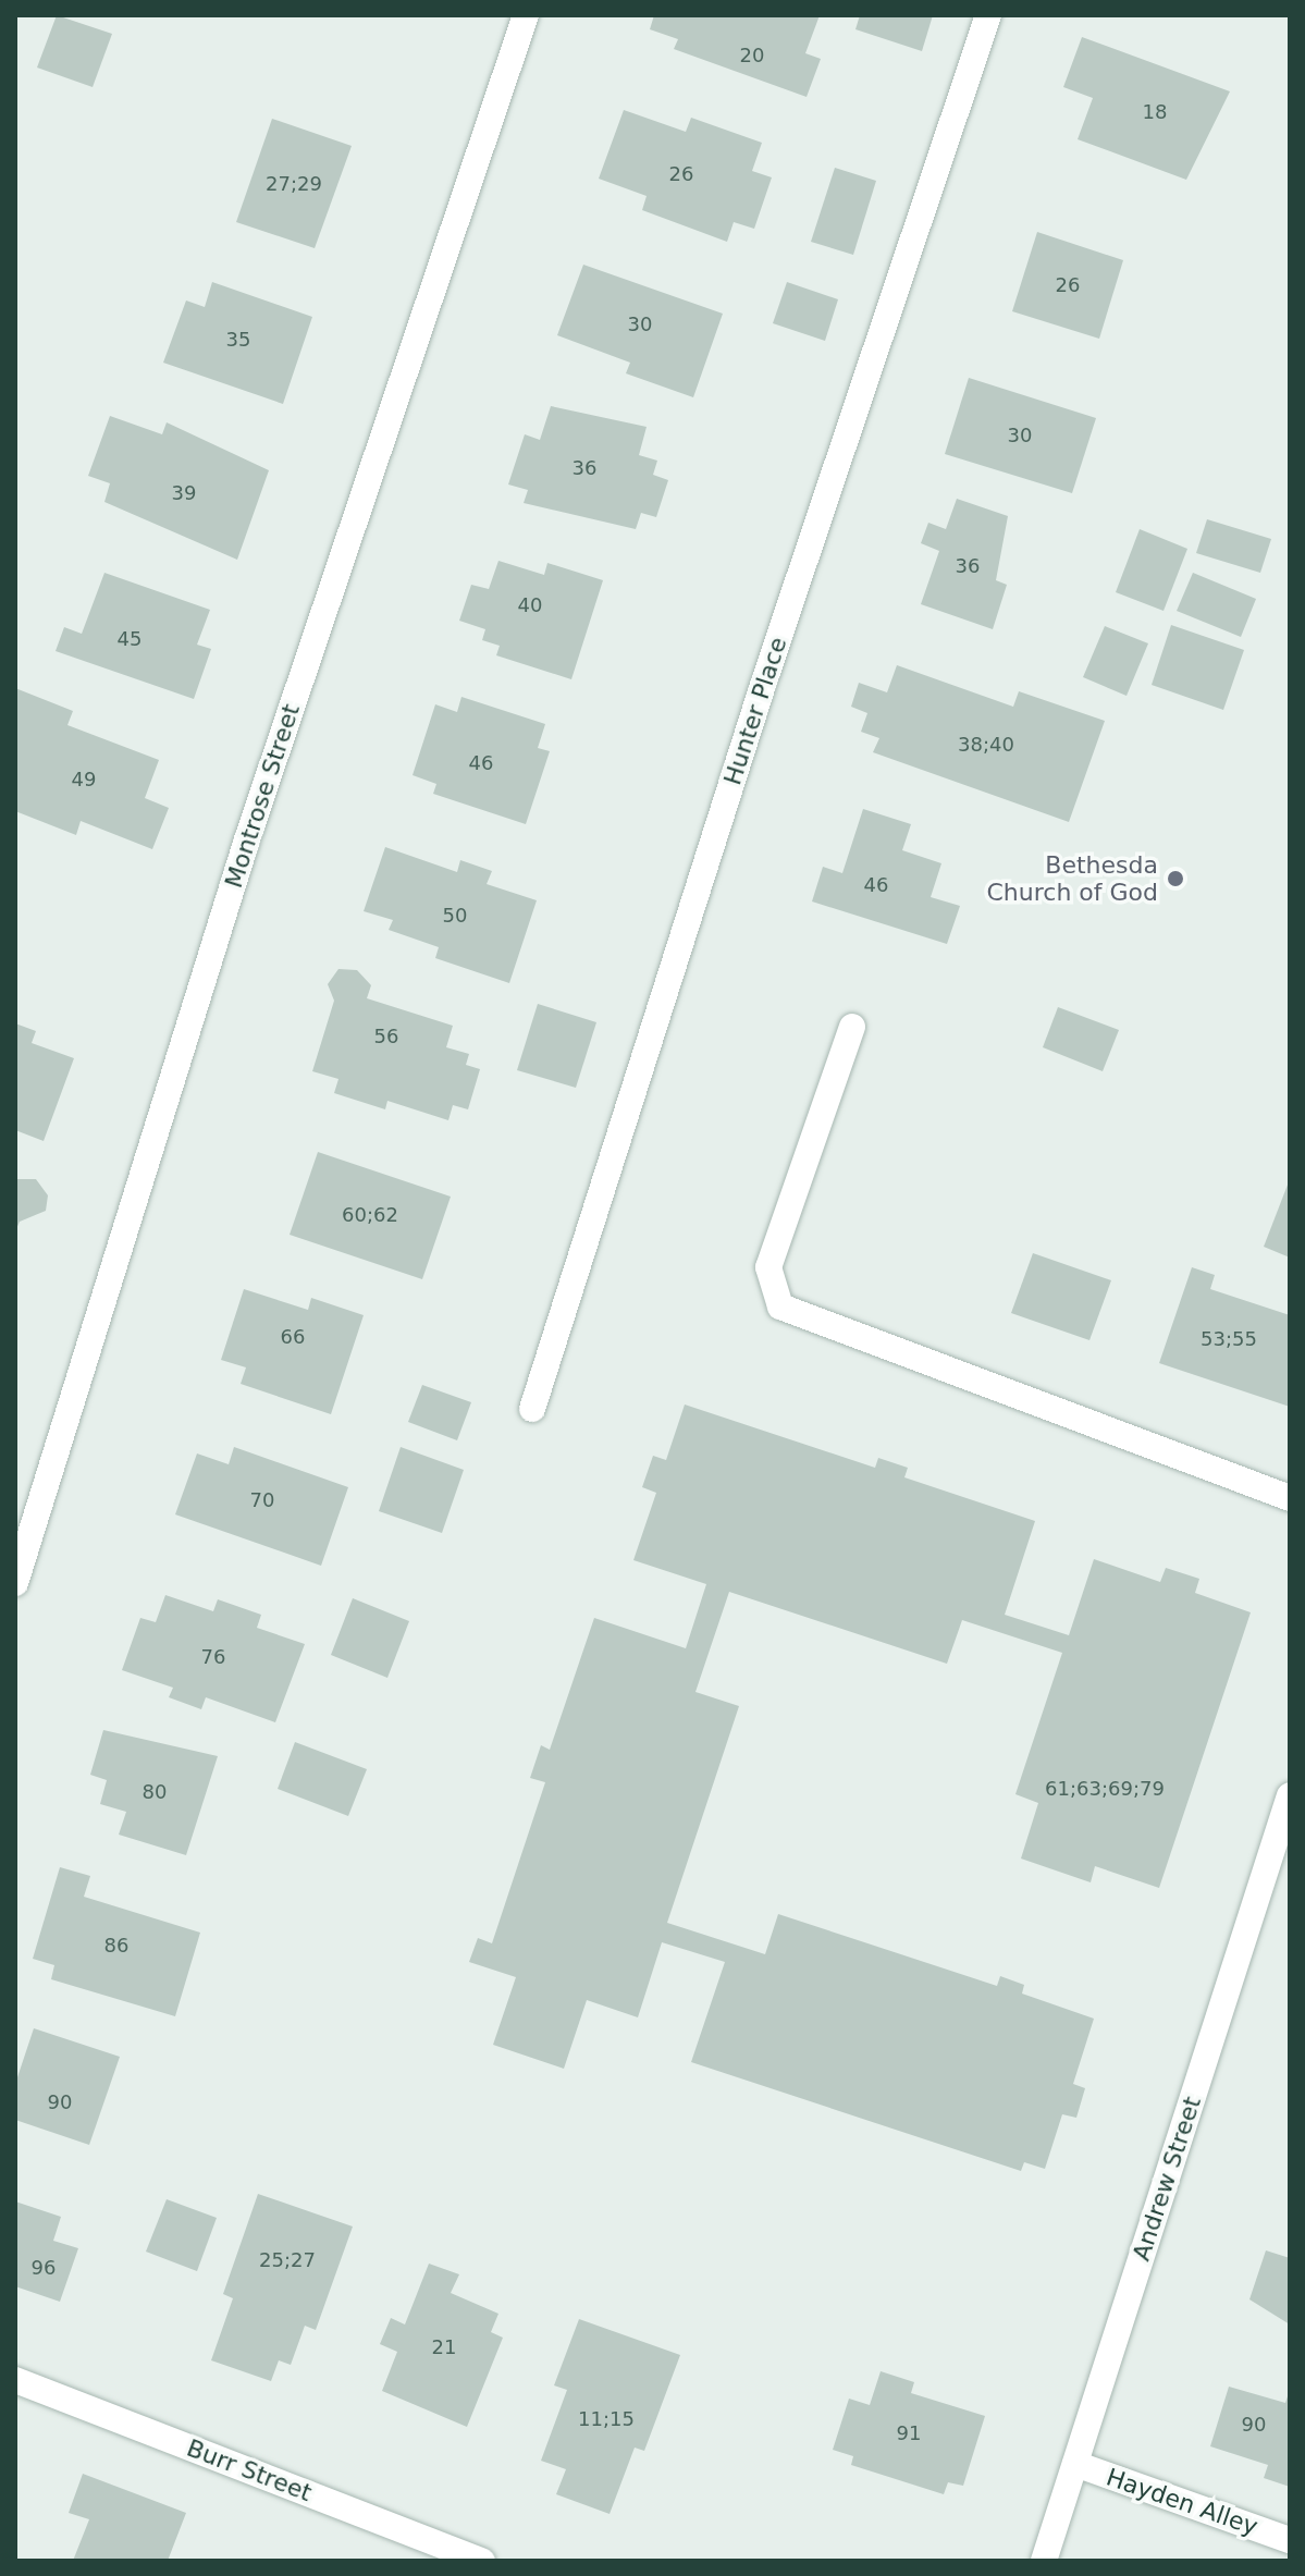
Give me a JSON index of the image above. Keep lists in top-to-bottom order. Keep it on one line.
{"streets":{"street":["Hunter Place","Montrose Street","Andrew Street","Burr Street","Hayden Alley"]},"crossings":[["Andrew Street","Hayden Alley"]],"places":["Bethesda Church of God"],"house_numbers":["20","18","26","27;29","26","30","35","30","36","39","36","40","45","38;40","46","49","46","50","56","60;62","66","53;55","70","76","61;63;69;79","80","86","90","25;27","96","21","11;15","90","91"]}
